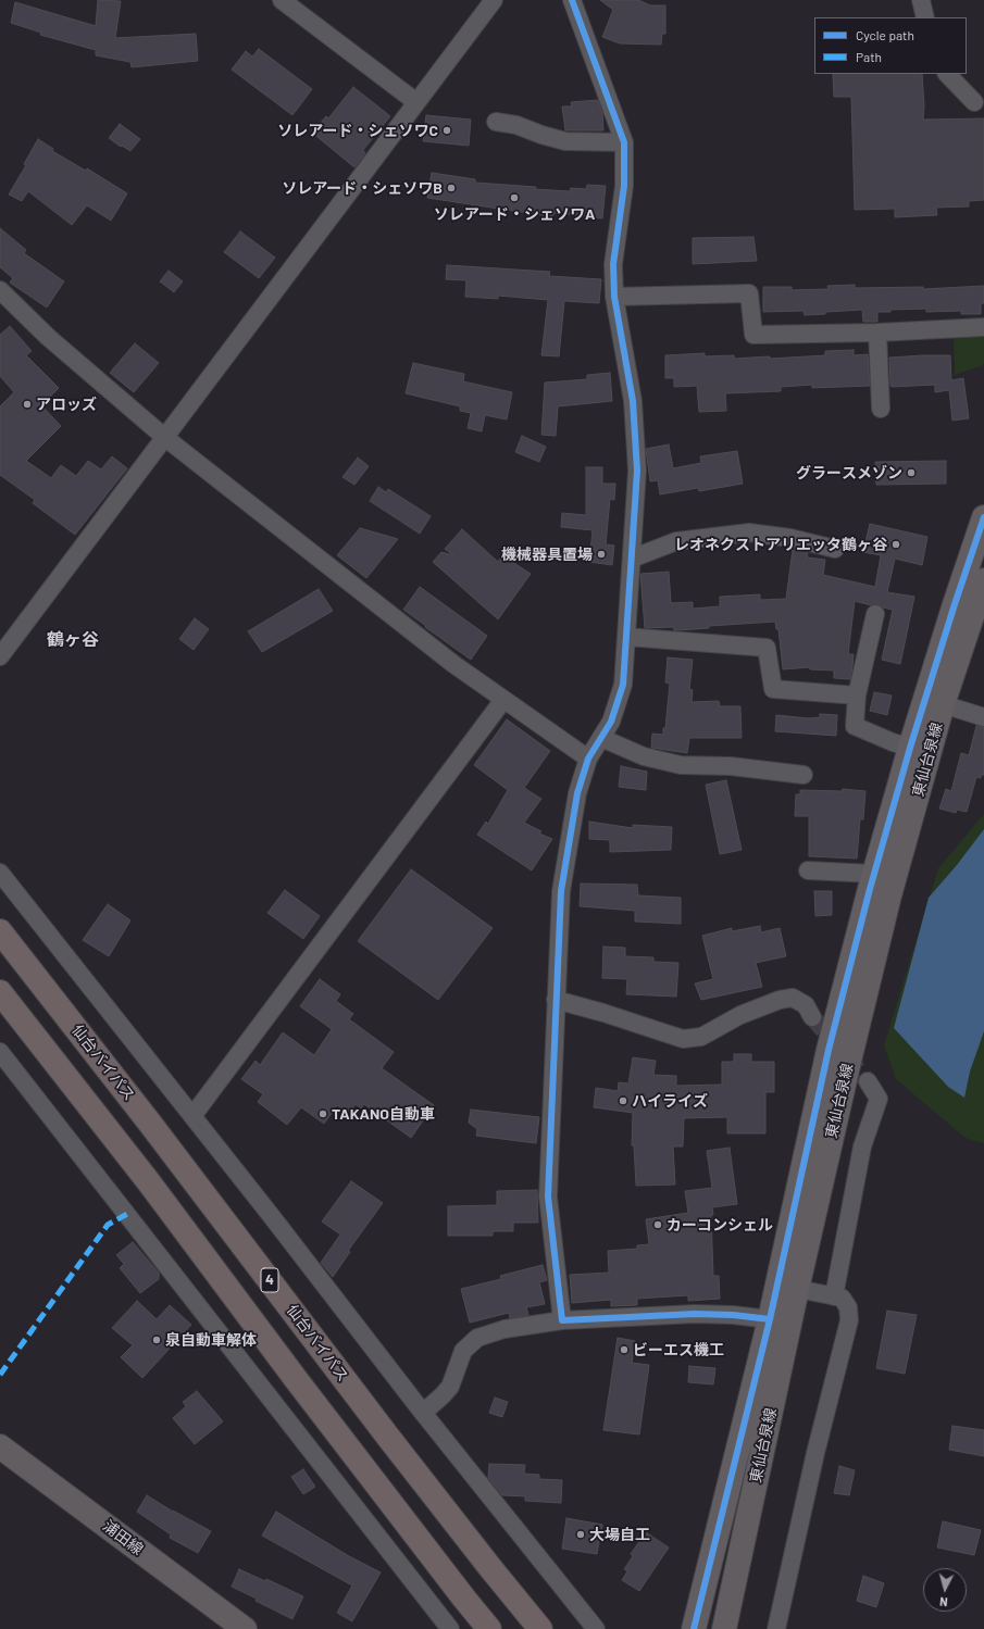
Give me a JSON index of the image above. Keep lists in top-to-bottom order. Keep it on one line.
{"streets":{"highway":["仙台バイパス","4"],"street":["東仙台泉線","浦田線"]},"districts":["鶴ヶ谷"],"places":["ソレアード・シェソワC","ソレアード・シェソワB","ソレアード・シェソワA","アロッズ","グラースメゾン","レオネクストアリエッタ鶴ヶ谷","機械器具置場","ハイライズ","TAKANO自動車","カーコンシェル","泉自動車解体","ビーエス機工","大場自工"],"legend":["Cycle path","Path"],"north":"bottom"}
